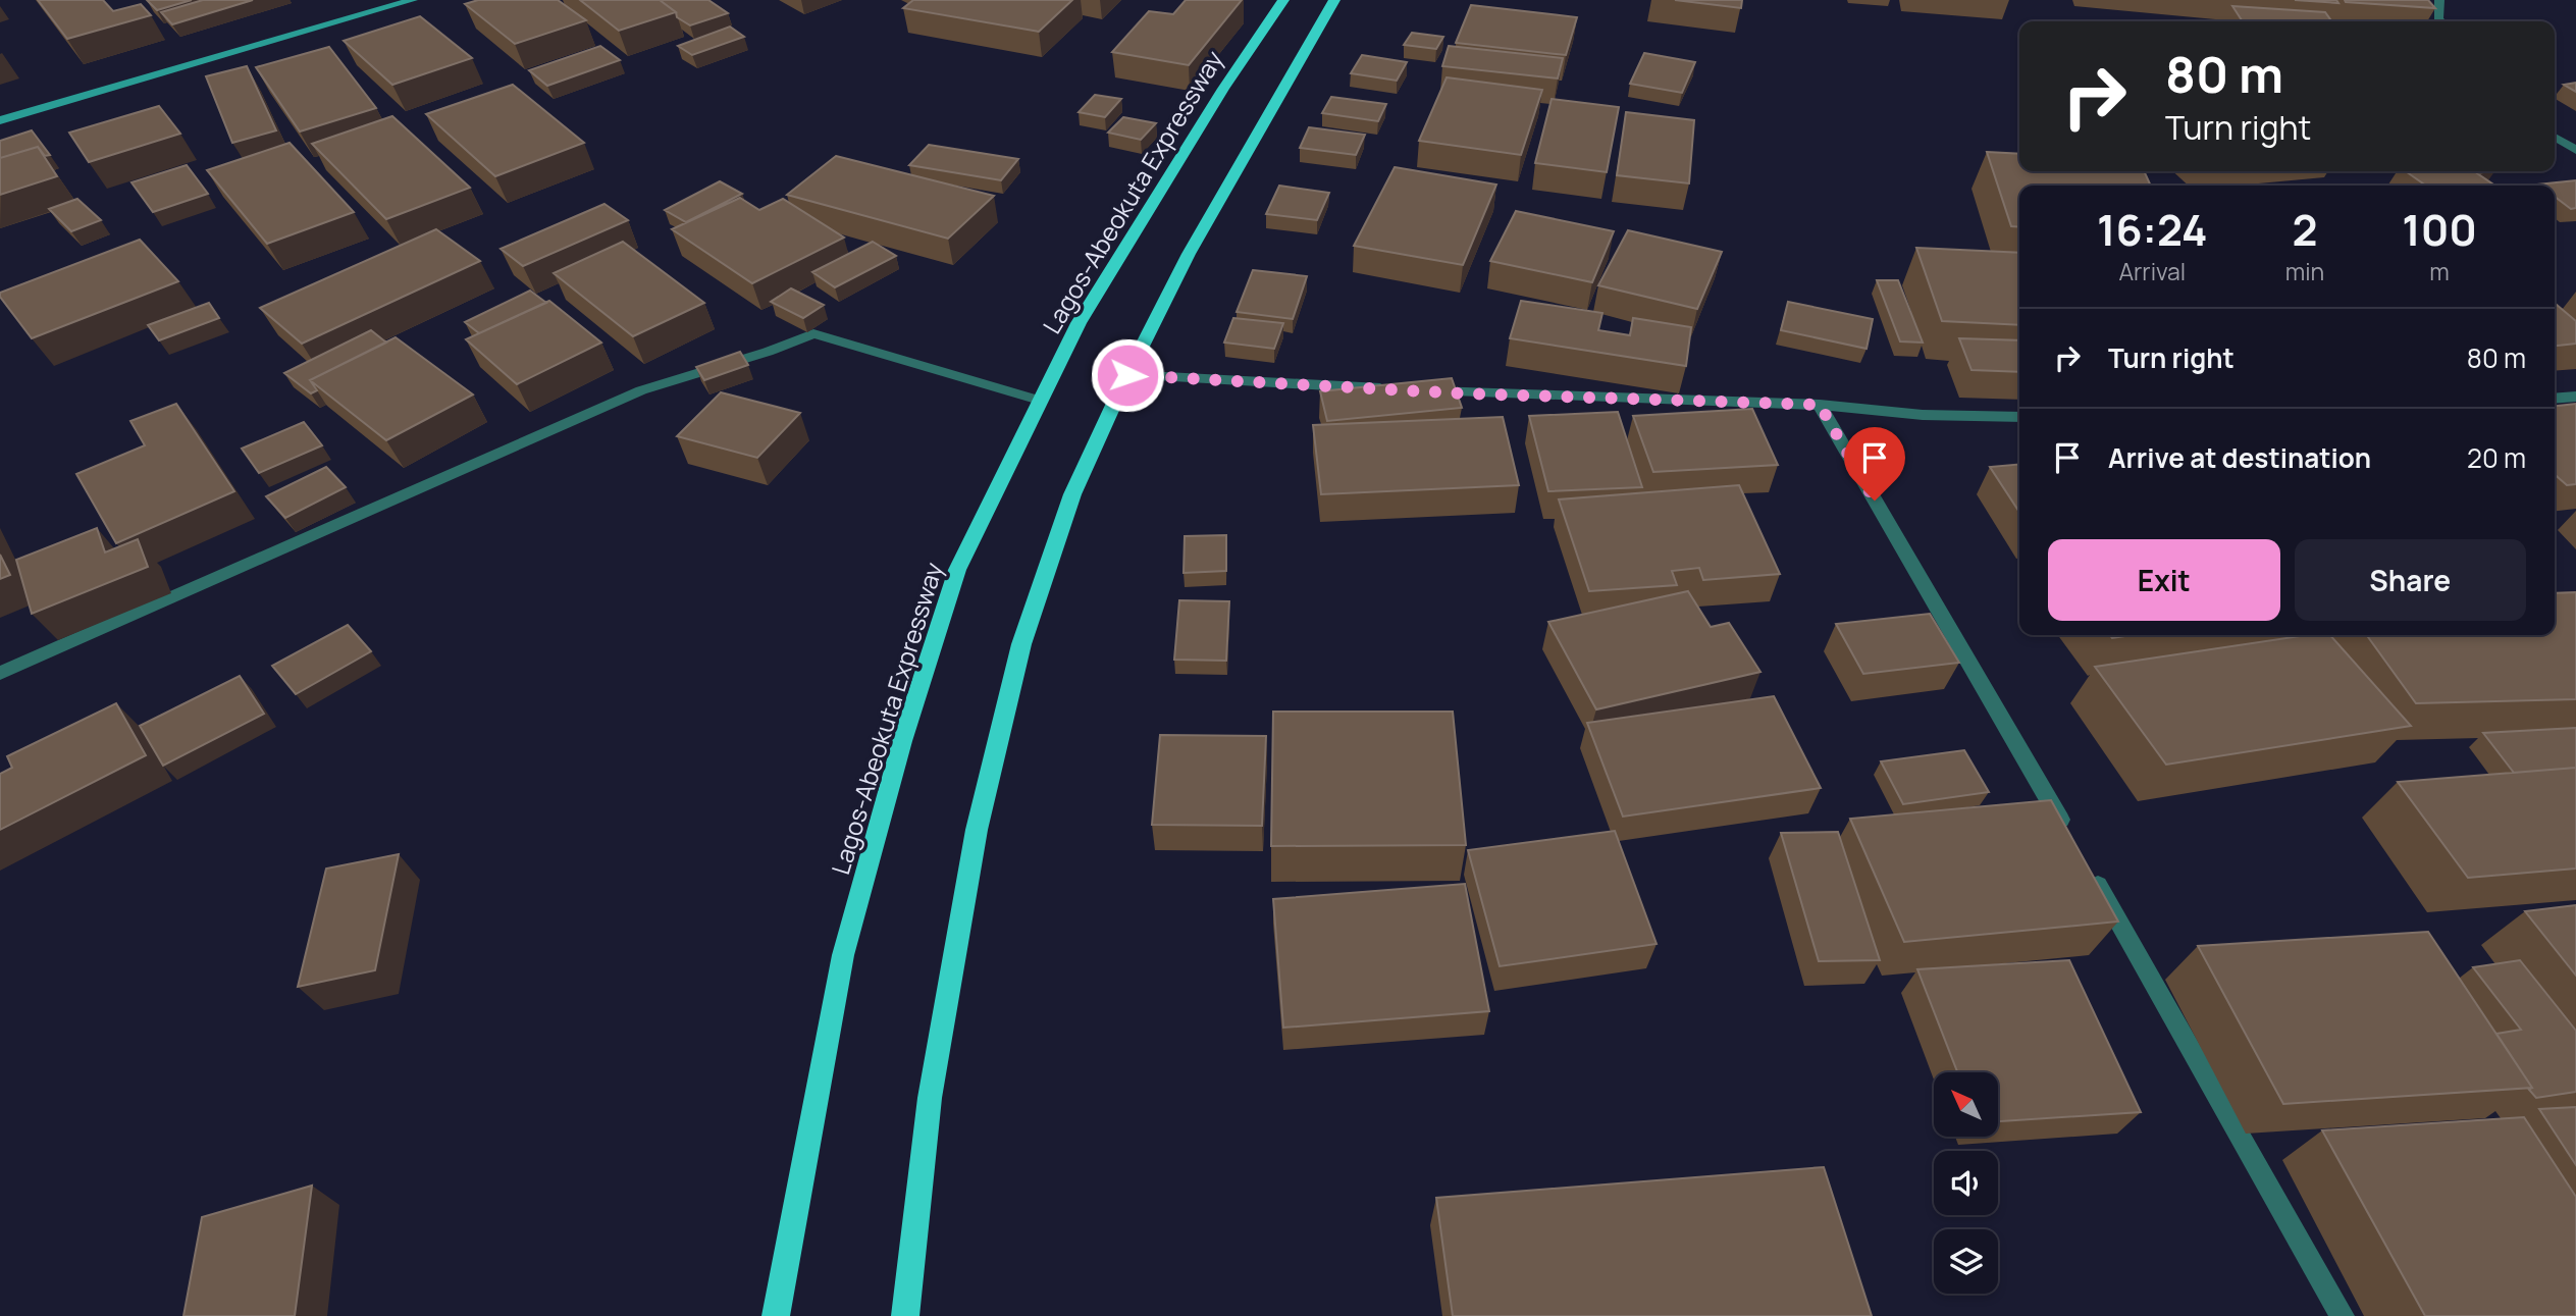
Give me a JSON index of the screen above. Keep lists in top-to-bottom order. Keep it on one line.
{"streets":{"highway":["Lagos-Abeokuta Expressway"]},"north":"top left","page":{"turn":["80 m","Turn right"],"eta":["16:24","Arrival","2","min","100","m"],"list":[{"name":"Turn right","value":"80 m"},{"name":"Arrive at destination","value":"20 m"}],"buttons":["Exit","Share"]}}
